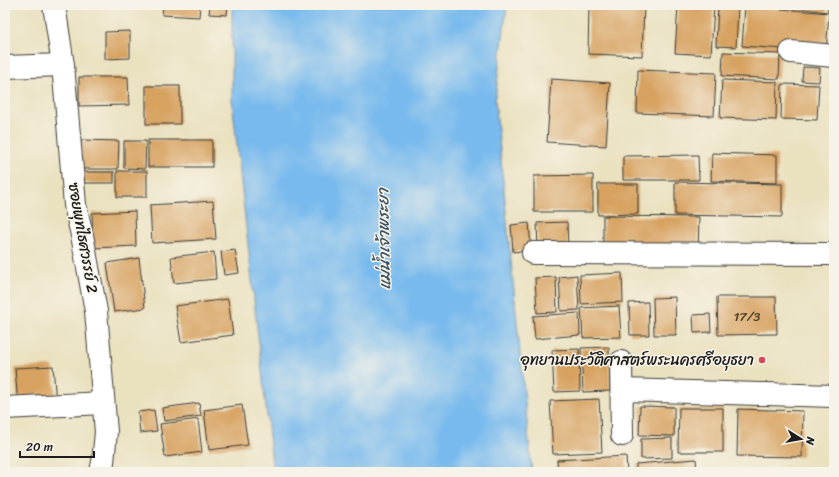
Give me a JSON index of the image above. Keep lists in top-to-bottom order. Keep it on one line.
{"streets":{"street":["ซอยพุทไธศวรรย์ 2"]},"water":["แม่น้ำเจ้าพระยา"],"places":["อุทยานประวัติศาสตร์พระนครศรีอยุธยา"],"house_numbers":["17/3"],"scale_bar":"20 m","north":"right"}
